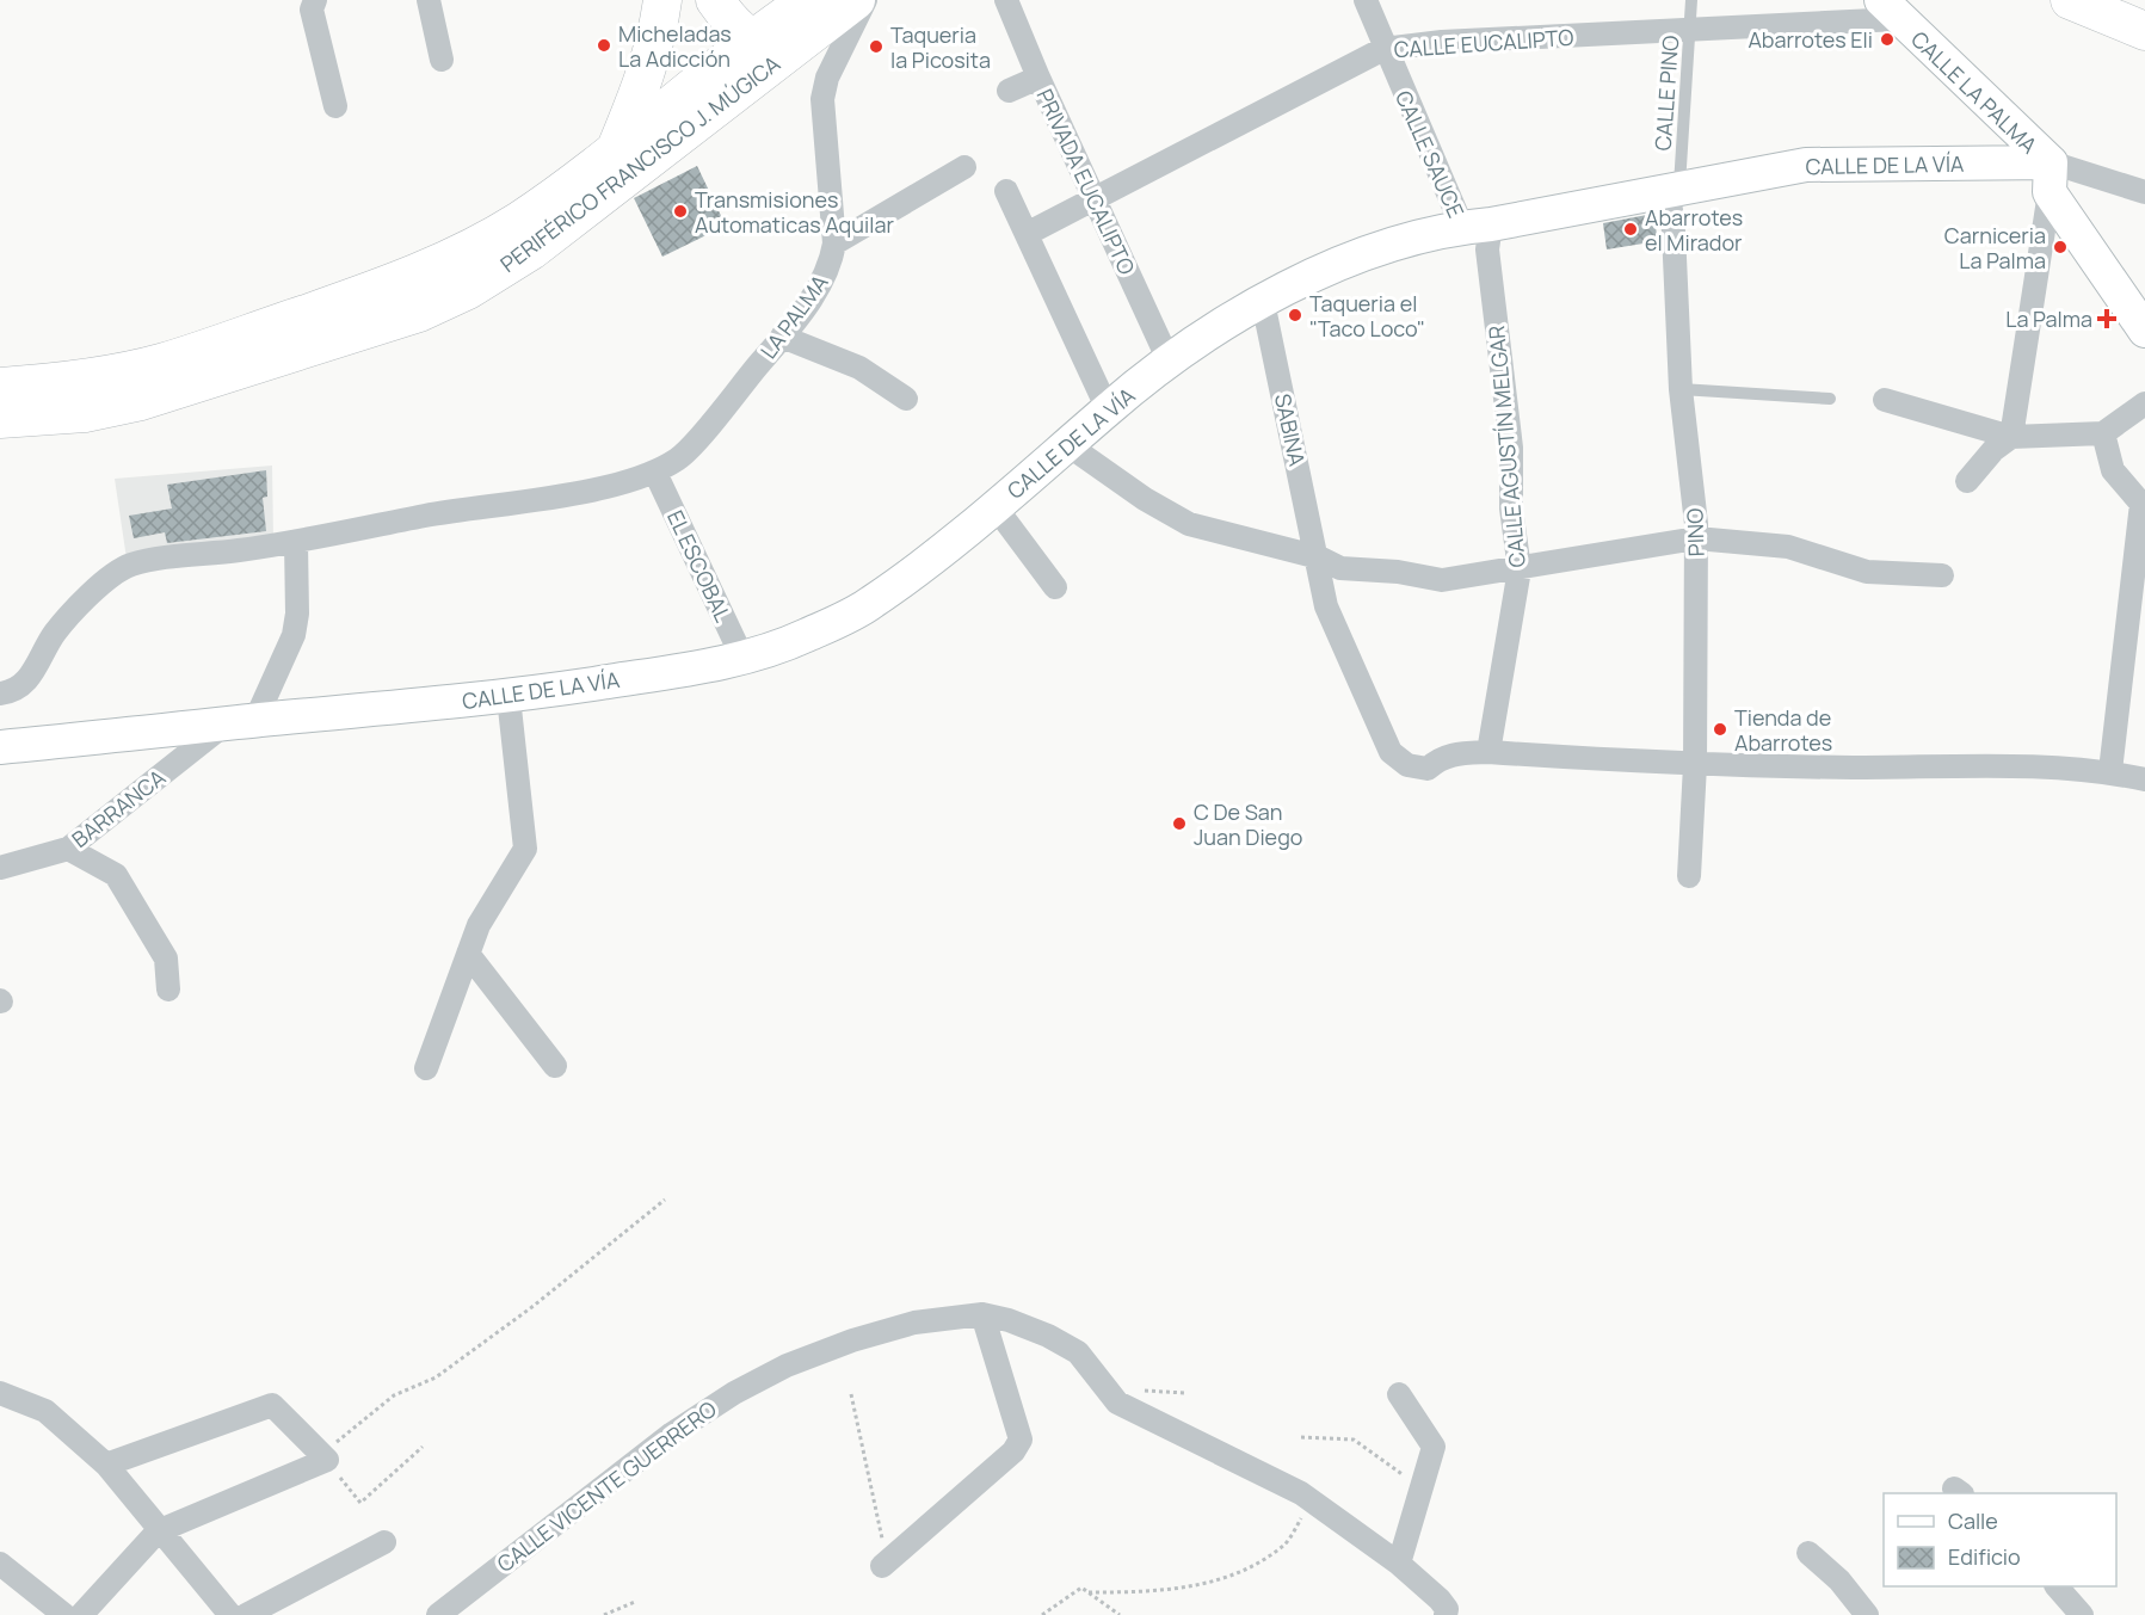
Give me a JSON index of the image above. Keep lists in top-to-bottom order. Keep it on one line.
{"streets":{"main road":["PERIFÉRICO FRANCISCO J. MÚGICA"],"street":["CALLE EUCALIPTO","CALLE LA PALMA","CALLE SAUCE","CALLE DE LA VÍA","PRIVADA EUCALIPTO","LA PALMA","SABINA","CALLE AGUSTÍN MELGAR","PINO","EL ESCOBAL","BARRANCA","CALLE VICENTE GUERRERO"],"lane":["CALLE PINO"]},"crossings":[["CALLE EUCALIPTO","CALLE LA PALMA"],["CALLE EUCALIPTO","CALLE PINO"],["CALLE EUCALIPTO","CALLE SAUCE"],["CALLE EUCALIPTO","PRIVADA EUCALIPTO"],["CALLE LA PALMA","CALLE DE LA VÍA"],["CALLE PINO","CALLE DE LA VÍA"],["CALLE PINO","PINO"],["CALLE SAUCE","CALLE DE LA VÍA"],["CALLE SAUCE","CALLE AGUSTÍN MELGAR"],["CALLE DE LA VÍA","PRIVADA EUCALIPTO"],["CALLE DE LA VÍA","SABINA"],["CALLE DE LA VÍA","CALLE AGUSTÍN MELGAR"],["CALLE DE LA VÍA","PINO"],["CALLE DE LA VÍA","EL ESCOBAL"],["CALLE DE LA VÍA","BARRANCA"],["LA PALMA","EL ESCOBAL"],["SABINA","CALLE AGUSTÍN MELGAR"]],"places":{"other":["Abarrotes Eli","Micheladas La Adicción","Taqueria la Picosita","Transmisiones Automaticas Aquilar","Abarrotes el Mirador","Carniceria La Palma","Taqueria el \"Taco Loco\"","Tienda de Abarrotes","C De San Juan Diego"],"health":["La Palma"]},"legend":["Calle","Edificio"]}
